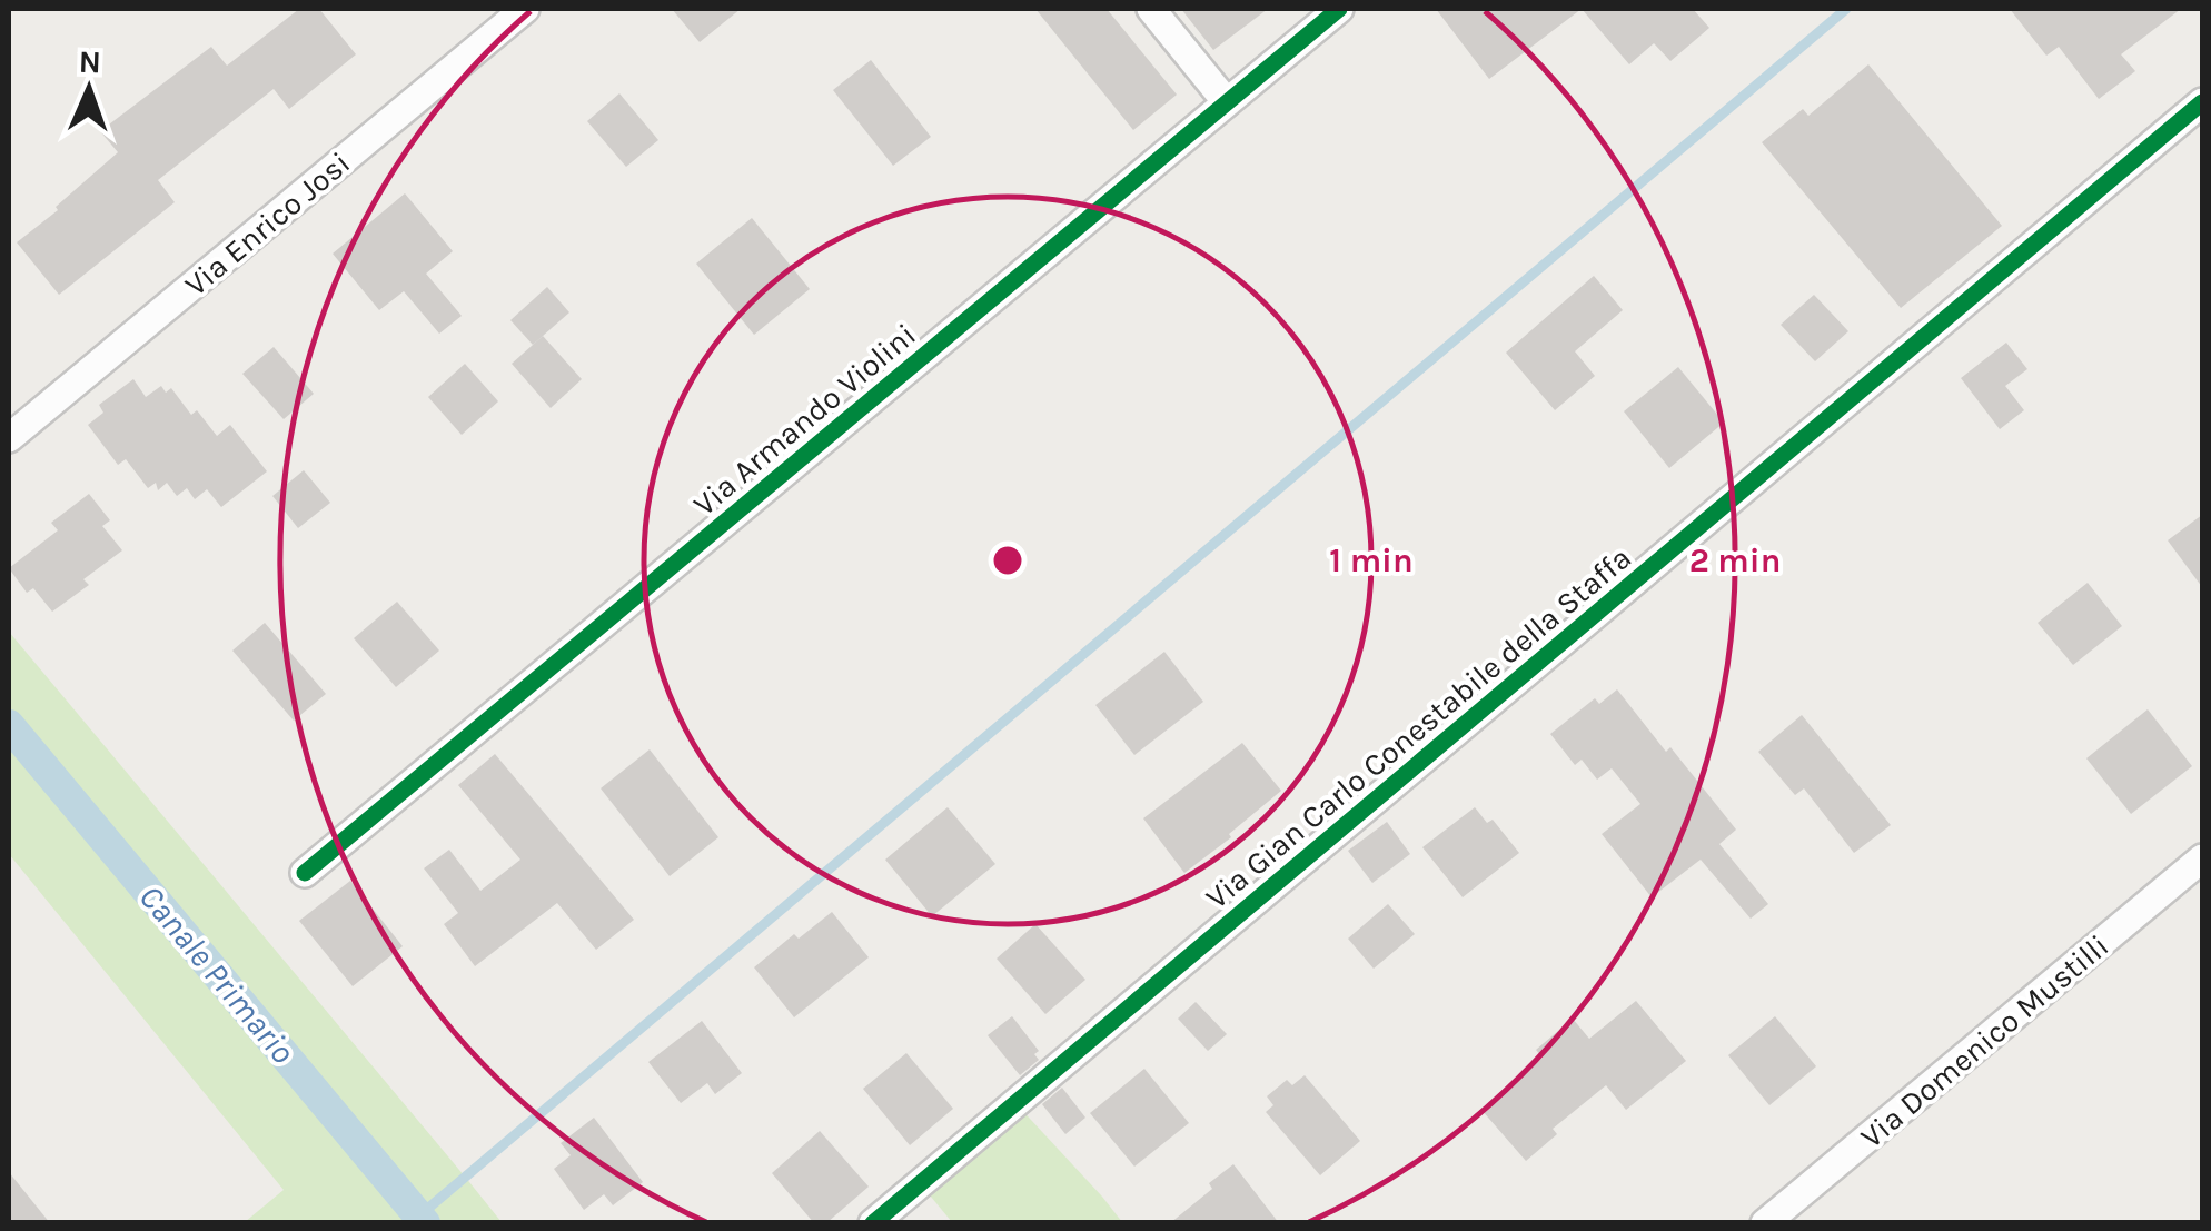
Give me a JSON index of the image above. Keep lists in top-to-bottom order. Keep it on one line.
{"streets":{"street":["Via Enrico Josi","Via Armando Violini","Via Gian Carlo Conestabile della Staffa","Via Domenico Mustilli"]},"water":["Canale Primario"],"north":"top","rings":["1 min","2 min"]}
